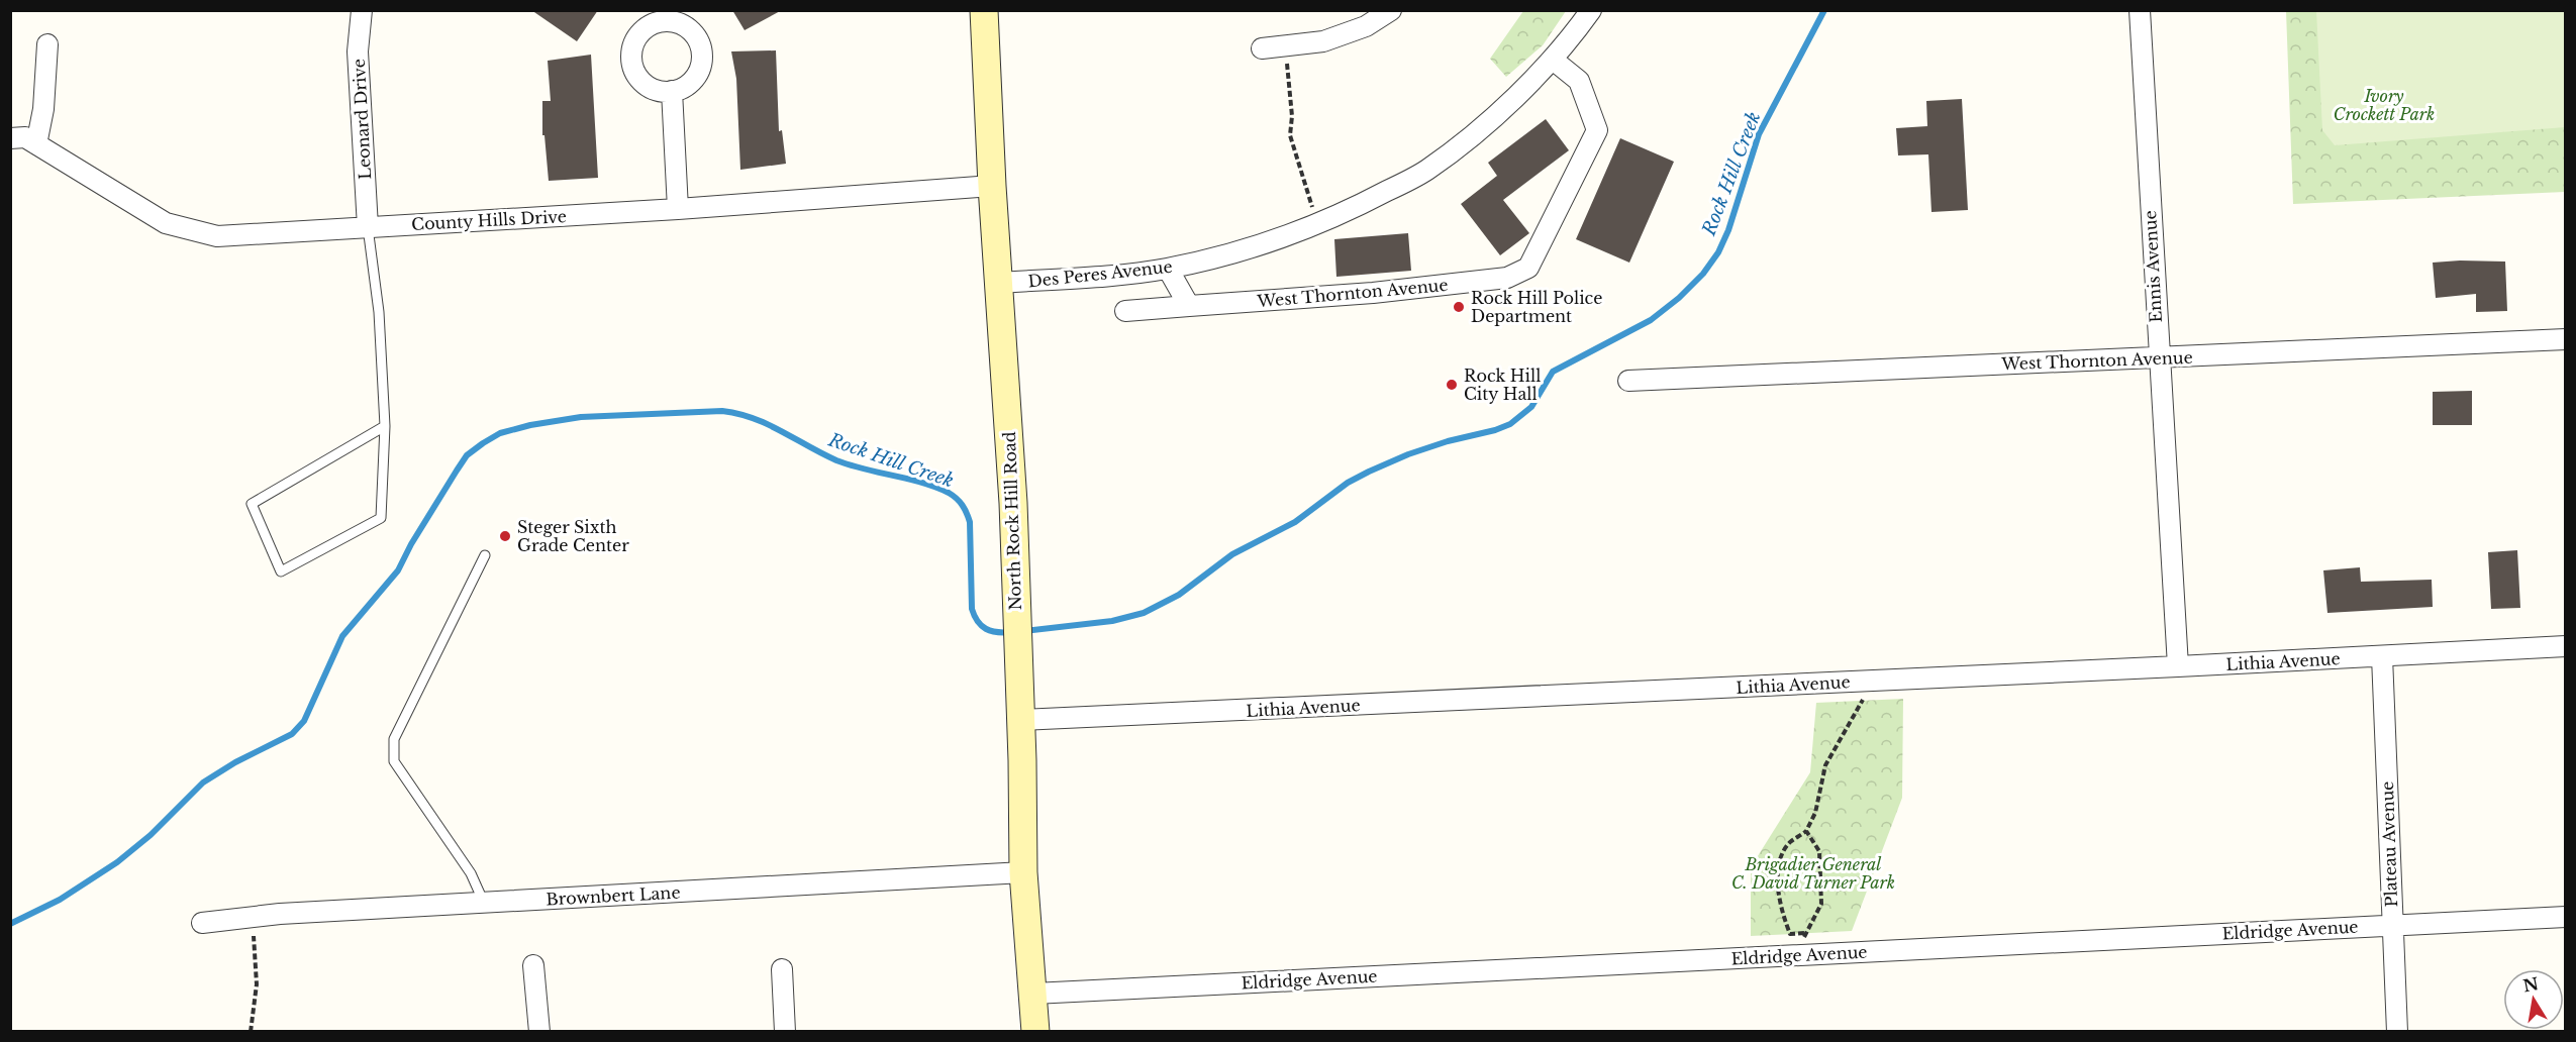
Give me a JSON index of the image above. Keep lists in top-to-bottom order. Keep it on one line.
{"streets":{"street":["Leonard Drive","County Hills Drive","Ennis Avenue","Des Peres Avenue","West Thornton Avenue","North Rock Hill Road","Lithia Avenue","Plateau Avenue","Brownbert Lane","Eldridge Avenue"]},"crossings":[["Leonard Drive","County Hills Drive"],["County Hills Drive","North Rock Hill Road"],["Ennis Avenue","West Thornton Avenue"],["Ennis Avenue","Lithia Avenue"],["Des Peres Avenue","West Thornton Avenue"],["Des Peres Avenue","North Rock Hill Road"],["North Rock Hill Road","Lithia Avenue"],["North Rock Hill Road","Brownbert Lane"],["North Rock Hill Road","Eldridge Avenue"],["Lithia Avenue","Plateau Avenue"],["Plateau Avenue","Eldridge Avenue"]],"water":["Rock Hill Creek"],"parks":["Ivory Crockett Park","Brigadier General C. David Turner Park"],"places":["Rock Hill Police Department","Rock Hill City Hall","Steger Sixth Grade Center"],"north":"top"}
